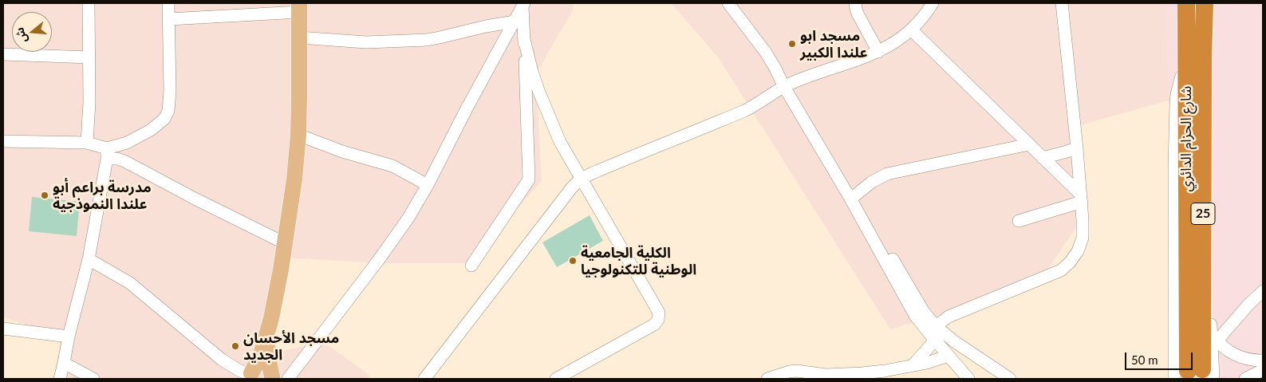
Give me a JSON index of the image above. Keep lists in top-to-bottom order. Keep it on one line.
{"streets":{"highway":["شارع الحزام الدائري","25"]},"places":["مسجد ابو علندا الكبير","مدرسة براعم أبو علندا النموذجية","الكلية الجامعية الوطنية للتكنولوجيا","مسجد الأحسان الجديد"],"scale_bar":"50 m","north":"left"}
